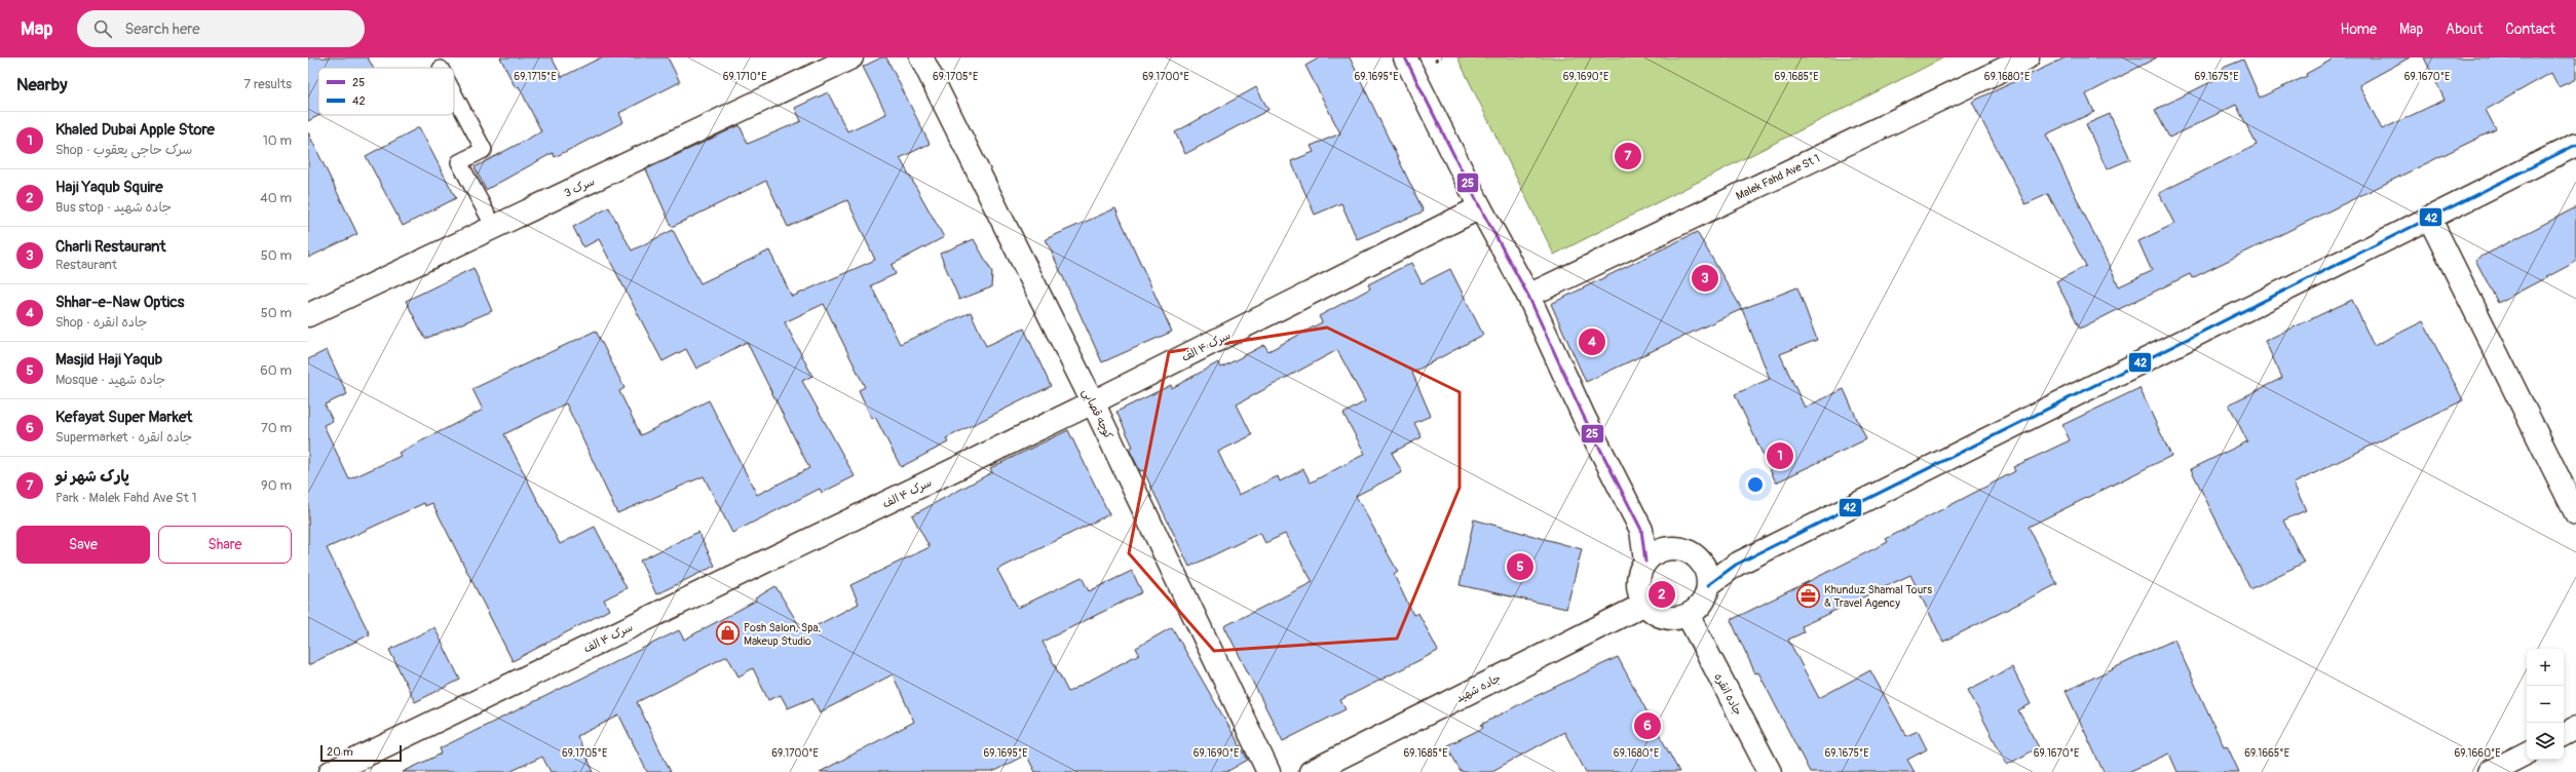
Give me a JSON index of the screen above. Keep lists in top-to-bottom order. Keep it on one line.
{"streets":{"street":["Malek Fahd Ave St 1","سرک 3","سرک ۴ الف","کوچه قصابی","جاده شهید","جاده انقره"]},"crossings":[["سرک ۴ الف","کوچه قصابی"],["جاده شهید","جاده انقره"]],"places":{"office":["Khunduz Shamal Tours & Travel Agency"],"shop":["Posh Salon, Spa, Makeup Studio"]},"lines":["transit line 25","transit line 42"],"legend":["25","42"],"scale_bar":"20 m","page":{"header":"Map","search":"Search here","nav":["Home","Map","About","Contact"],"heading":["Nearby","7 results"],"list":[{"mark":"1","name":"Khaled Dubai Apple Store","note":"Shop · سرک حاجی یعقوب","value":"10 m"},{"mark":"2","name":"Haji Yaqub Squire","note":"Bus stop · جاده شهید","value":"40 m"},{"mark":"3","name":"Charli Restaurant","note":"Restaurant","value":"50 m"},{"mark":"4","name":"Shhar-e-Naw Optics","note":"Shop · جاده انقره","value":"50 m"},{"mark":"5","name":"Masjid Haji Yaqub","note":"Mosque · جاده شهید","value":"60 m"},{"mark":"6","name":"Kefayat Super Market","note":"Supermarket · جاده انقره","value":"70 m"},{"mark":"7","name":"پارک شهر نو","note":"Park · Malek Fahd Ave St 1","value":"90 m"}],"pins":["7","3","4","1","5","2","6"],"buttons":["Save","Share"],"map_buttons":["+","−"],"scale":"20 m"},"coordinates":["69.1715°E","69.1710°E","69.1705°E","69.1700°E","69.1695°E","69.1690°E","69.1685°E","69.1680°E","69.1675°E","69.1670°E","69.1665°E","69.1660°E"]}
